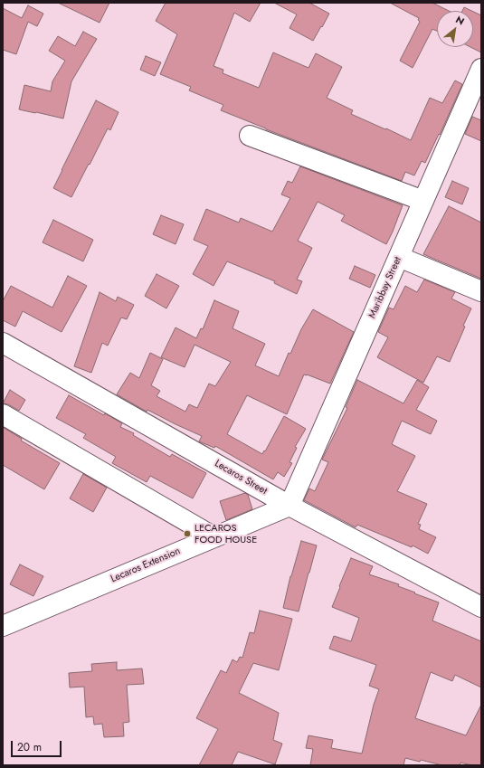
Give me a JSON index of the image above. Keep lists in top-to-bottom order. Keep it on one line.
{"streets":{"street":["Maribbay Street","Lecaros Street","Lecaros Extension"]},"crossings":[["Maribbay Street","Lecaros Street"],["Maribbay Street","Lecaros Extension"],["Lecaros Street","Lecaros Extension"]],"places":["LECAROS FOOD HOUSE"],"scale_bar":"20 m","north":"top right"}
